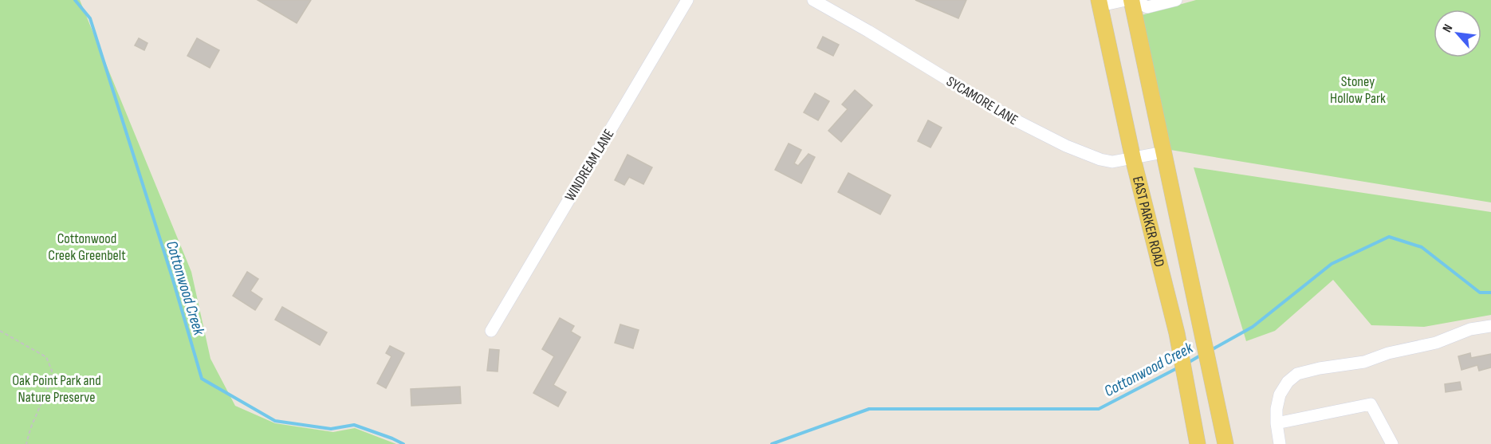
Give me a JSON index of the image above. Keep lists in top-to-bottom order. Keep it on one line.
{"streets":{"main road":["EAST PARKER ROAD"],"street":["SYCAMORE LANE","WINDREAM LANE"]},"crossings":[["SYCAMORE LANE","EAST PARKER ROAD"]],"water":["Cottonwood Creek"],"parks":["Stoney Hollow Park","Cottonwood Creek Greenbelt","Oak Point Park and Nature Preserve"],"north":"top left"}
